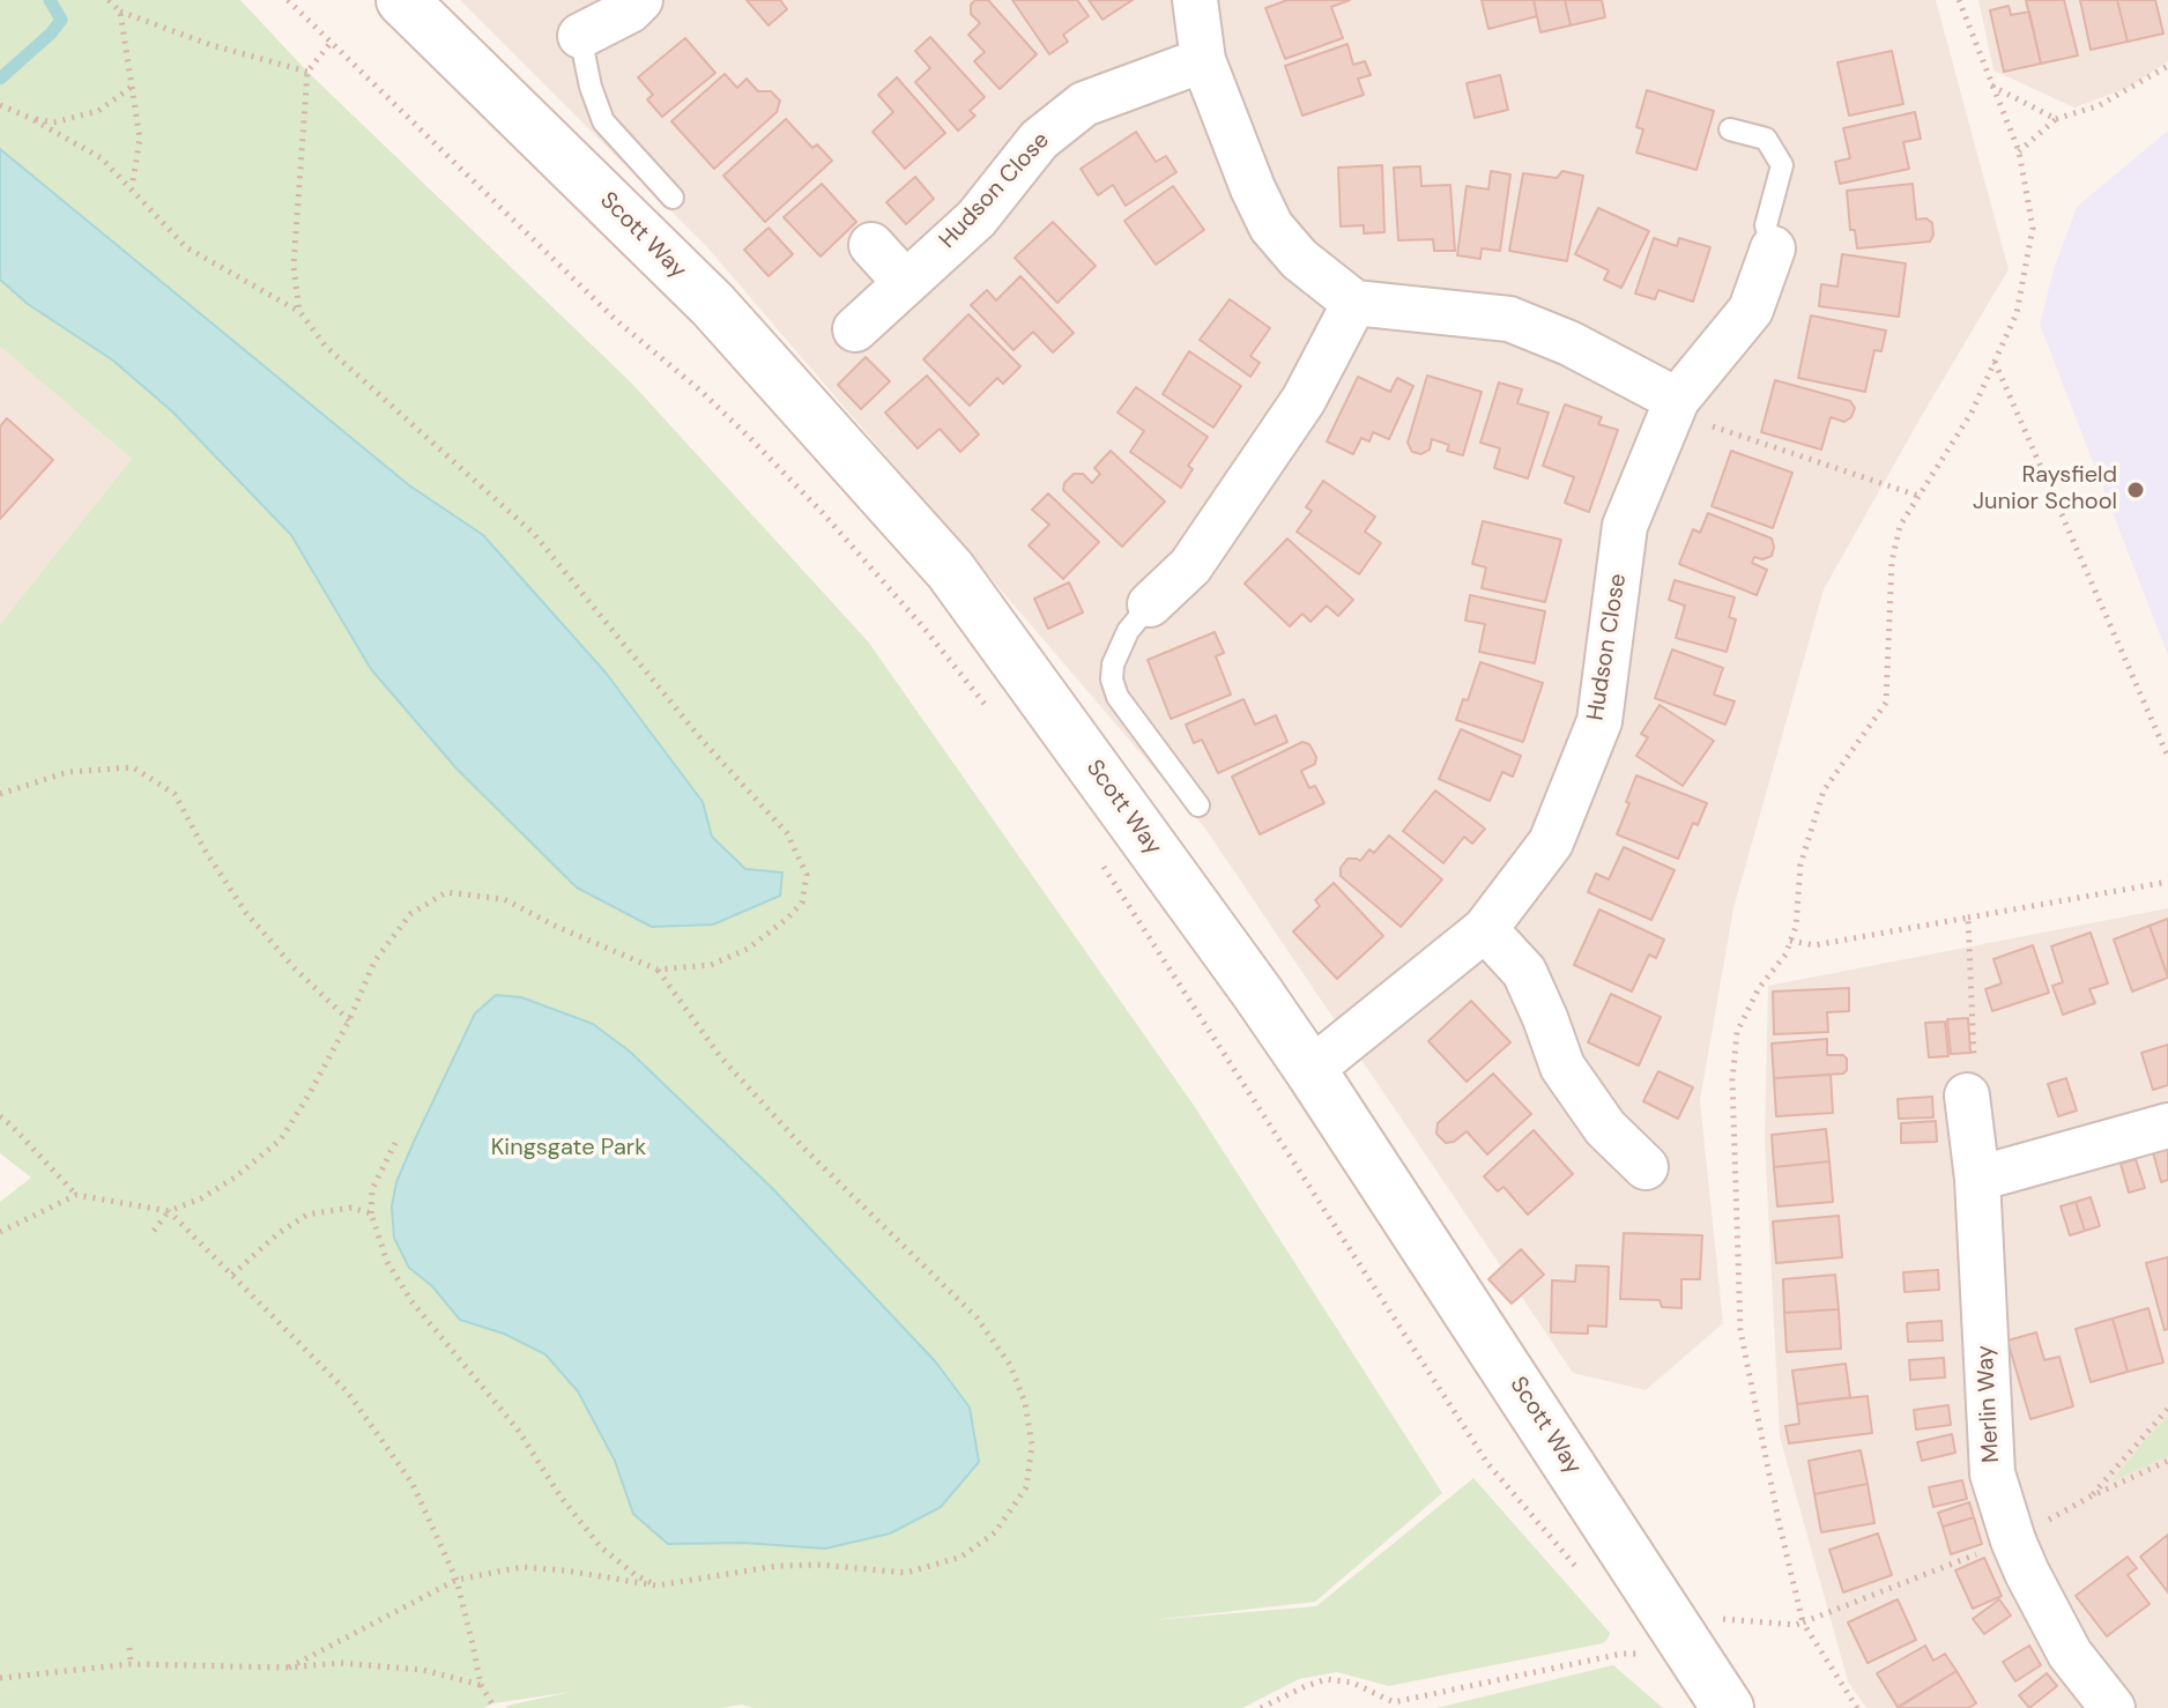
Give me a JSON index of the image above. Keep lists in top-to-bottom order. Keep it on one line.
{"streets":{"street":["Hudson Close","Scott Way","Merlin Way"]},"crossings":[["Hudson Close","Scott Way"]],"parks":["Kingsgate Park"],"places":["Raysfield Junior School"]}
